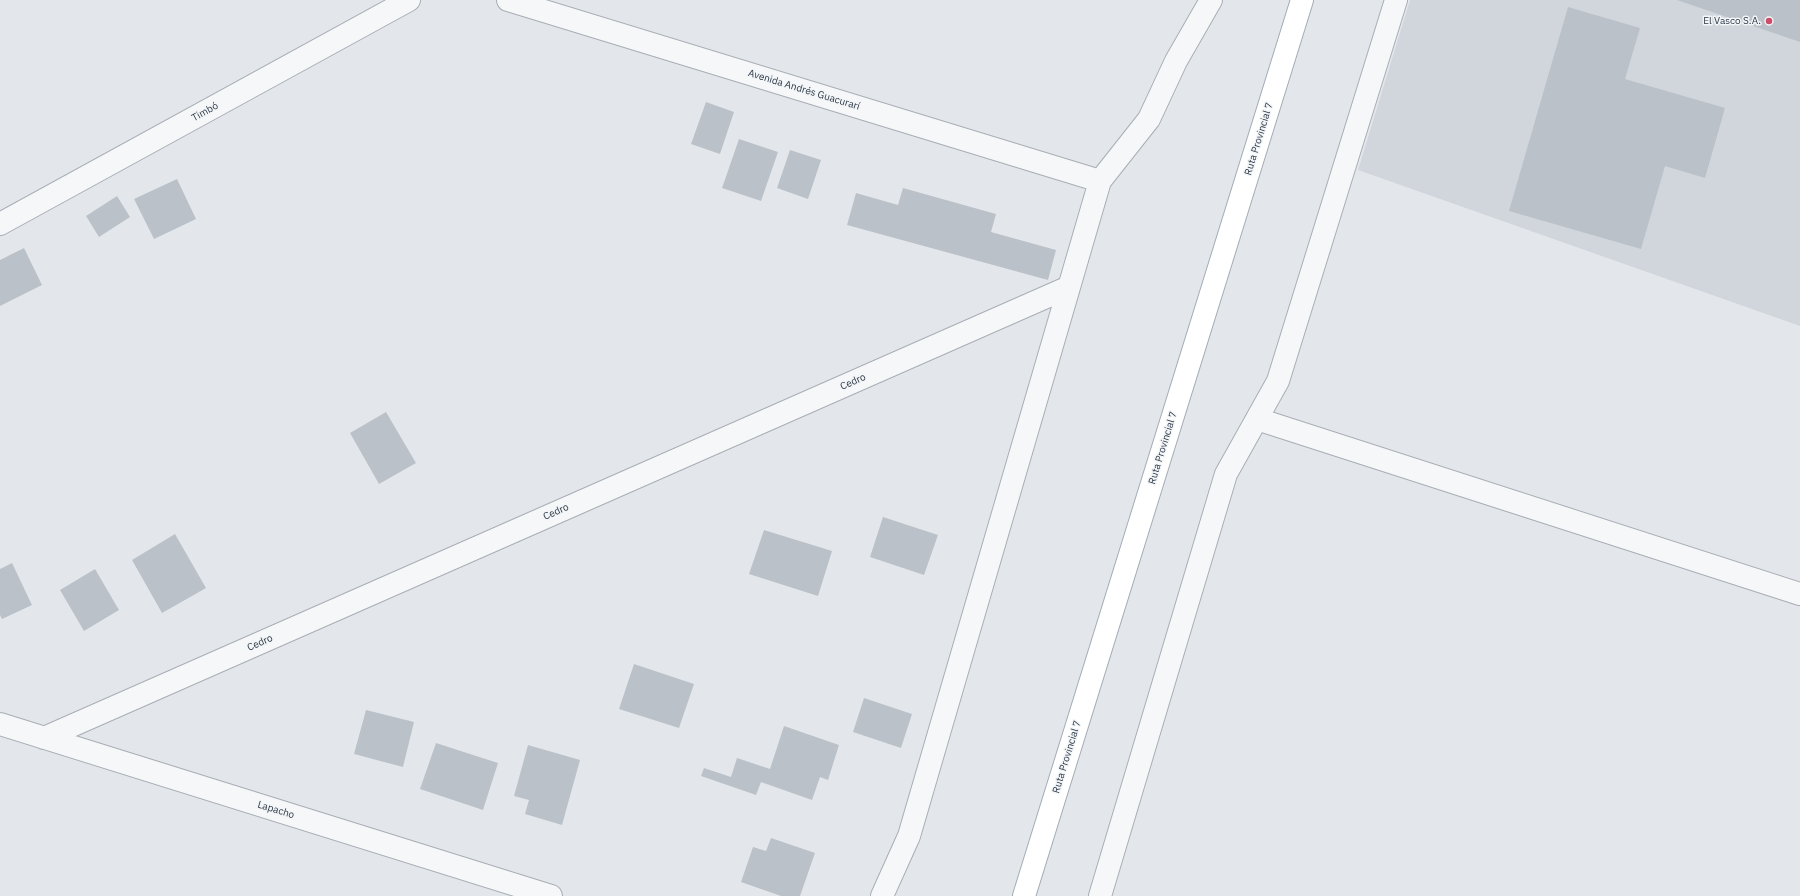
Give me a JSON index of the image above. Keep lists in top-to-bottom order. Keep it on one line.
{"streets":{"main road":["Ruta Provincial 7"],"street":["Avenida Andrés Guacurarí","Timbó","Cedro","Lapacho"]},"crossings":[["Cedro","Lapacho"]],"places":["El Vasco S.A."]}
